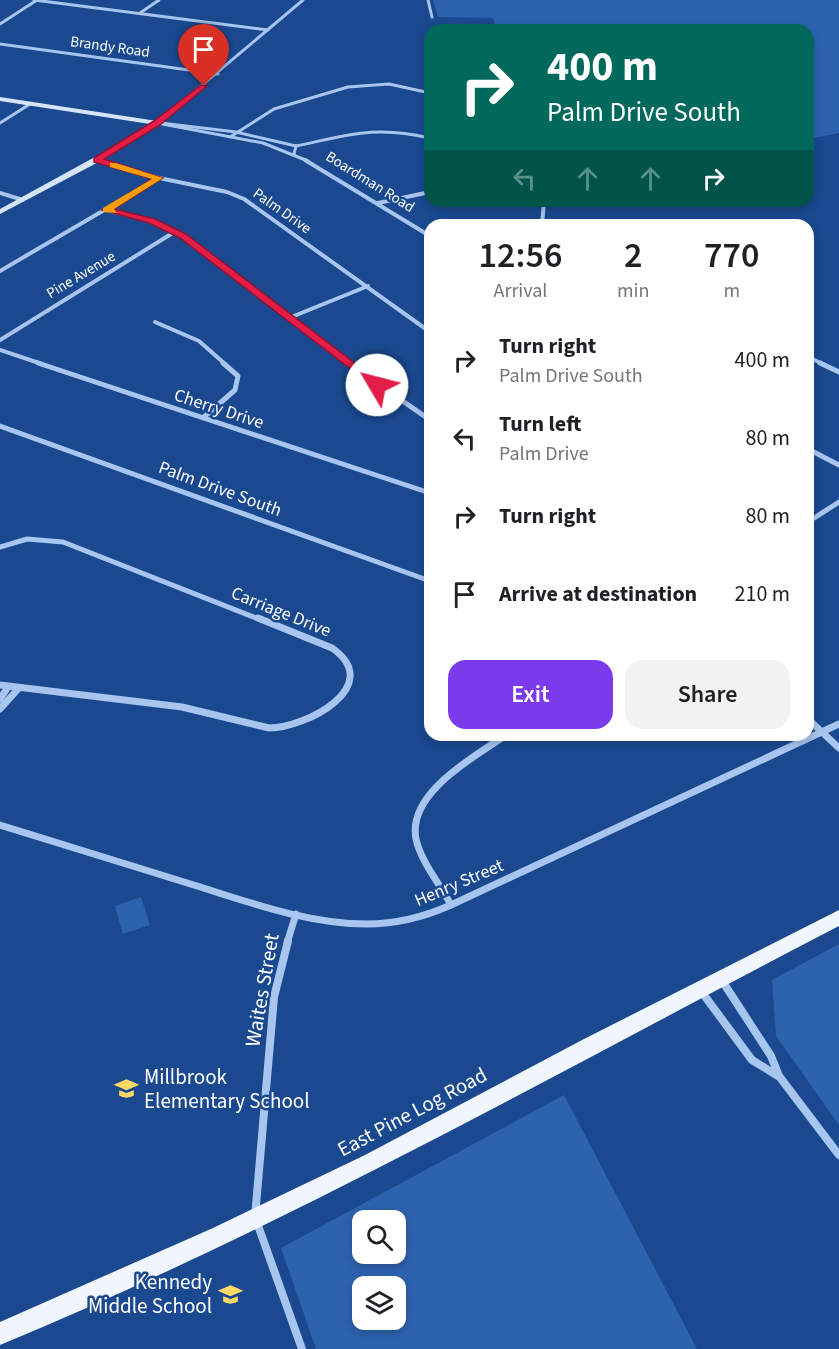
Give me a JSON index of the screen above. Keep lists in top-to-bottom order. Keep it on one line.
{"streets":{"main road":["East Pine Log Road"],"street":["Brandy Road","Boardman Road","Palm Drive","Pine Avenue","Cherry Drive","Palm Drive South","Carriage Drive","Henry Street","Waites Street"]},"crossings":[["Henry Street","Waites Street"],["Waites Street","East Pine Log Road"]],"places":{"school or university":["Millbrook Elementary School","Kennedy Middle School"]},"page":{"turn":["400 m","Palm Drive South"],"eta":["12:56","Arrival","2","min","770","m"],"list":[{"name":"Turn right","note":"Palm Drive South","value":"400 m"},{"name":"Turn left","note":"Palm Drive","value":"80 m"},{"name":"Turn right","value":"80 m"},{"name":"Arrive at destination","value":"210 m"}],"buttons":["Exit","Share"]}}
